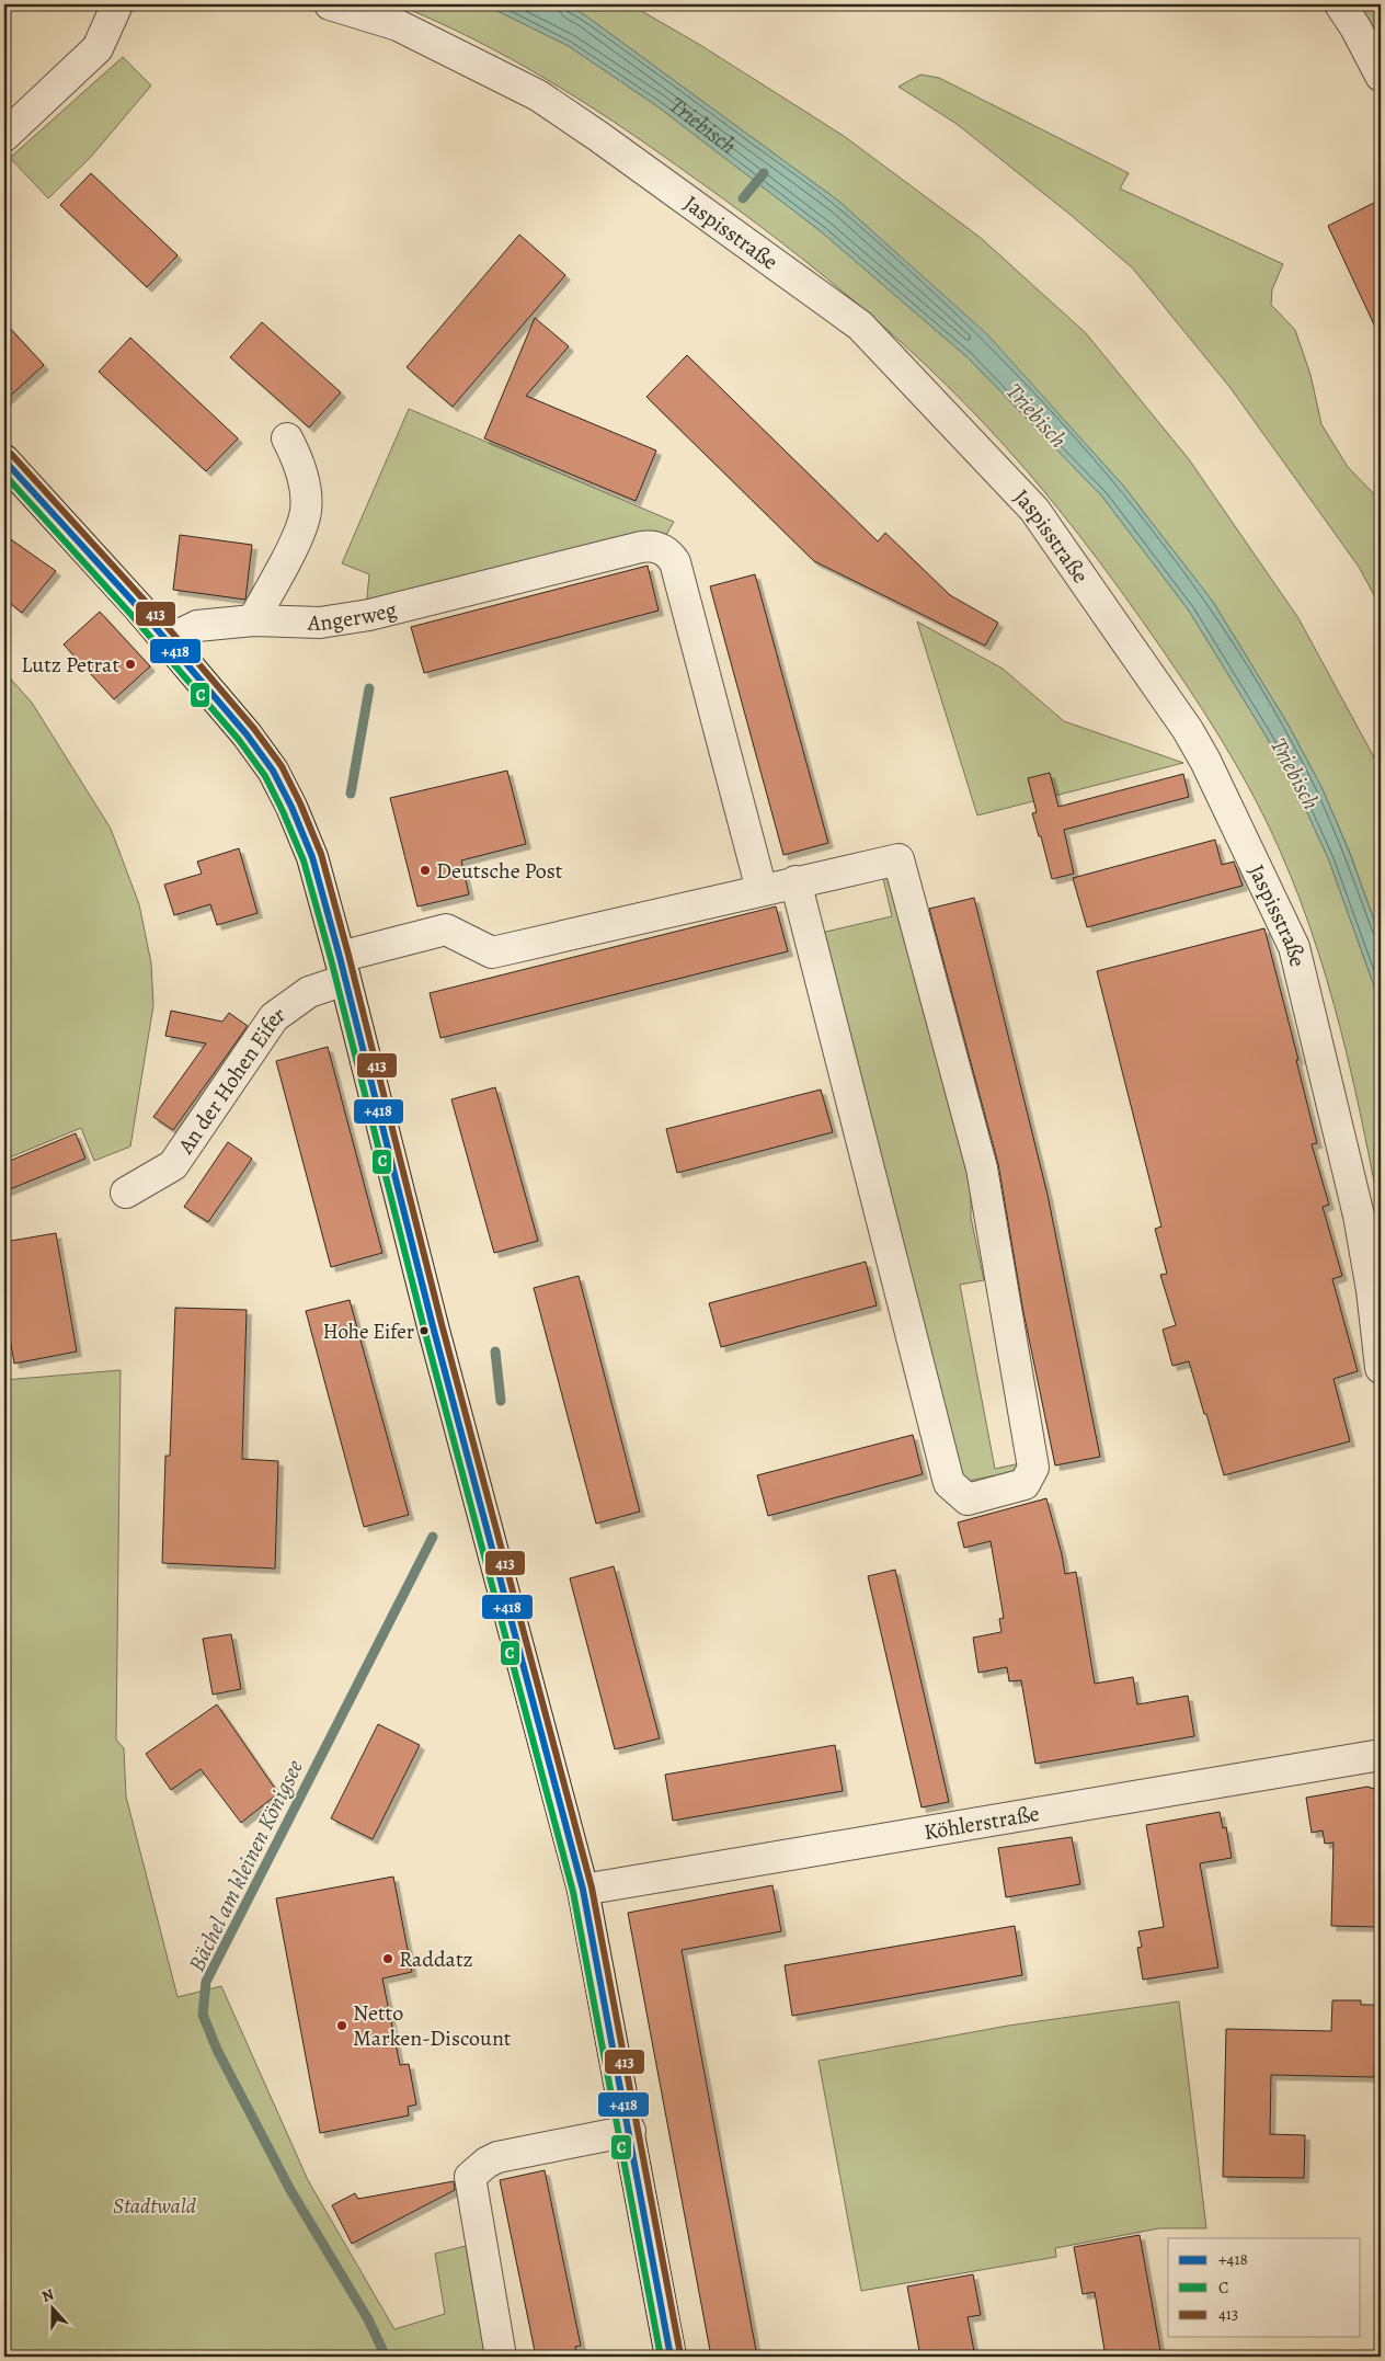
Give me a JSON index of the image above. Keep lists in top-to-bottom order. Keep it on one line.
{"streets":{"street":["Jaspisstraße","Angerweg","An der Hohen Eifer","Köhlerstraße"]},"crossings":[["Angerweg","An der Hohen Eifer"]],"water":["Triebisch","Bächel am kleinen Königsee"],"parks":["Stadtwald"],"places":["Lutz Petrat","Deutsche Post","Hohe Eifer","Raddatz","Netto Marken-Discount"],"lines":["transit line 413","transit line +418","transit line C"],"legend":["+418","C","413"],"north":"top"}
